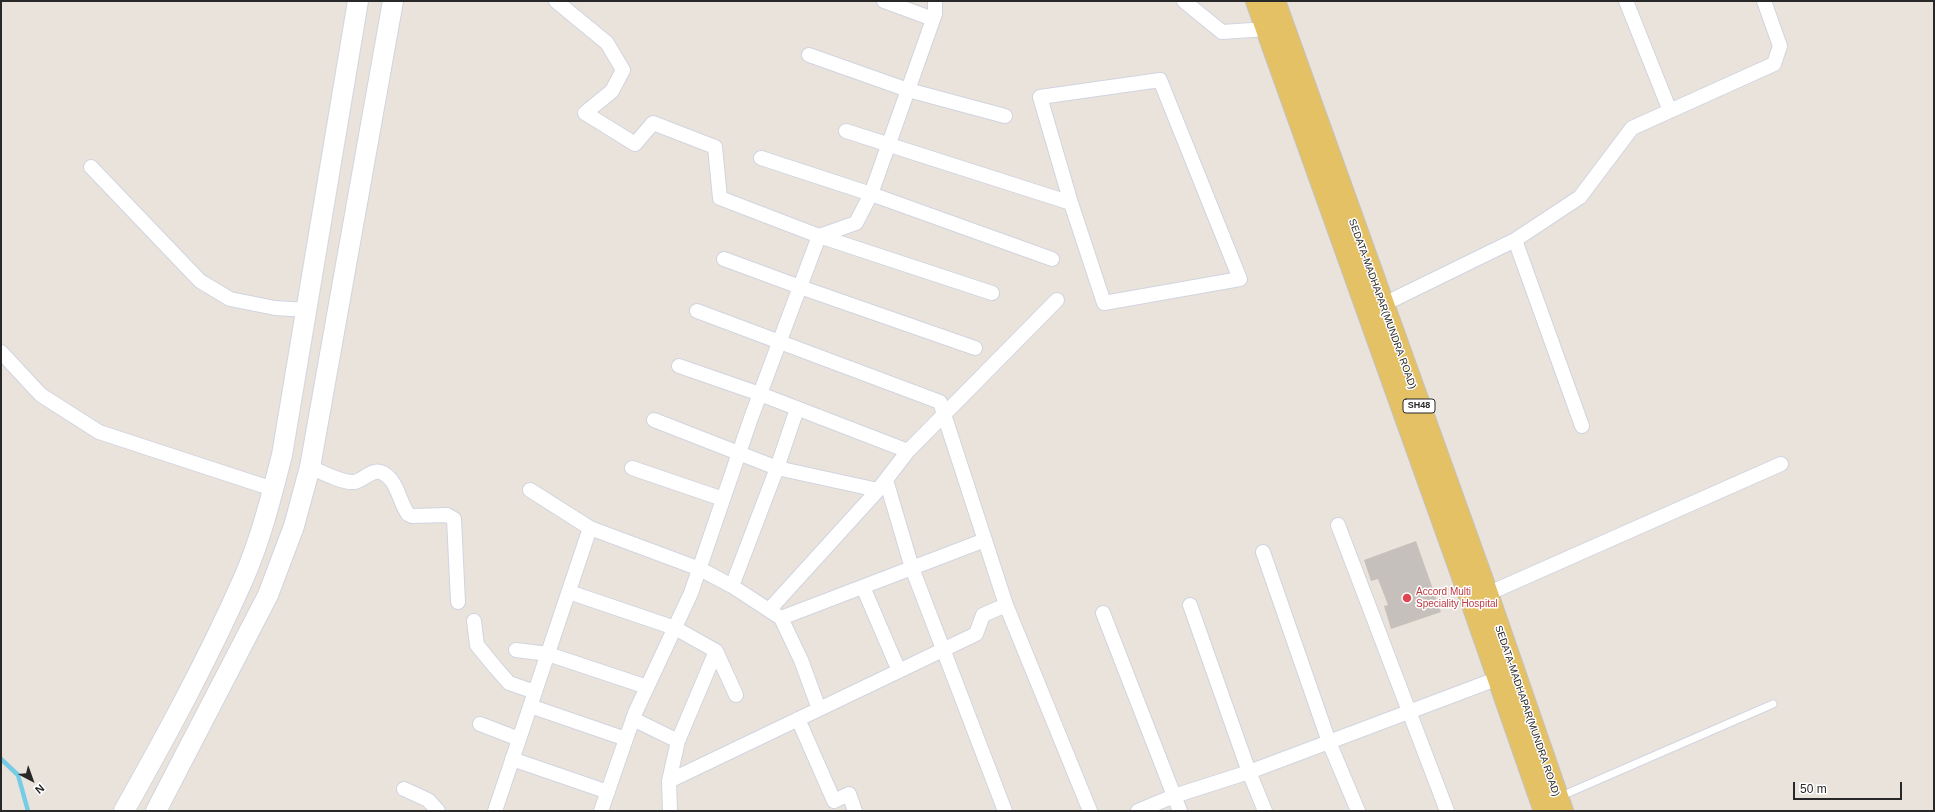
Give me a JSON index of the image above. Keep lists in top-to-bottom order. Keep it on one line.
{"streets":{"main road":["SEDATA-MADHAPAR(MUNDRA ROAD)","SH48"]},"places":["Accord Multi Speciality Hospital"],"scale_bar":"50 m","north":"bottom right"}
